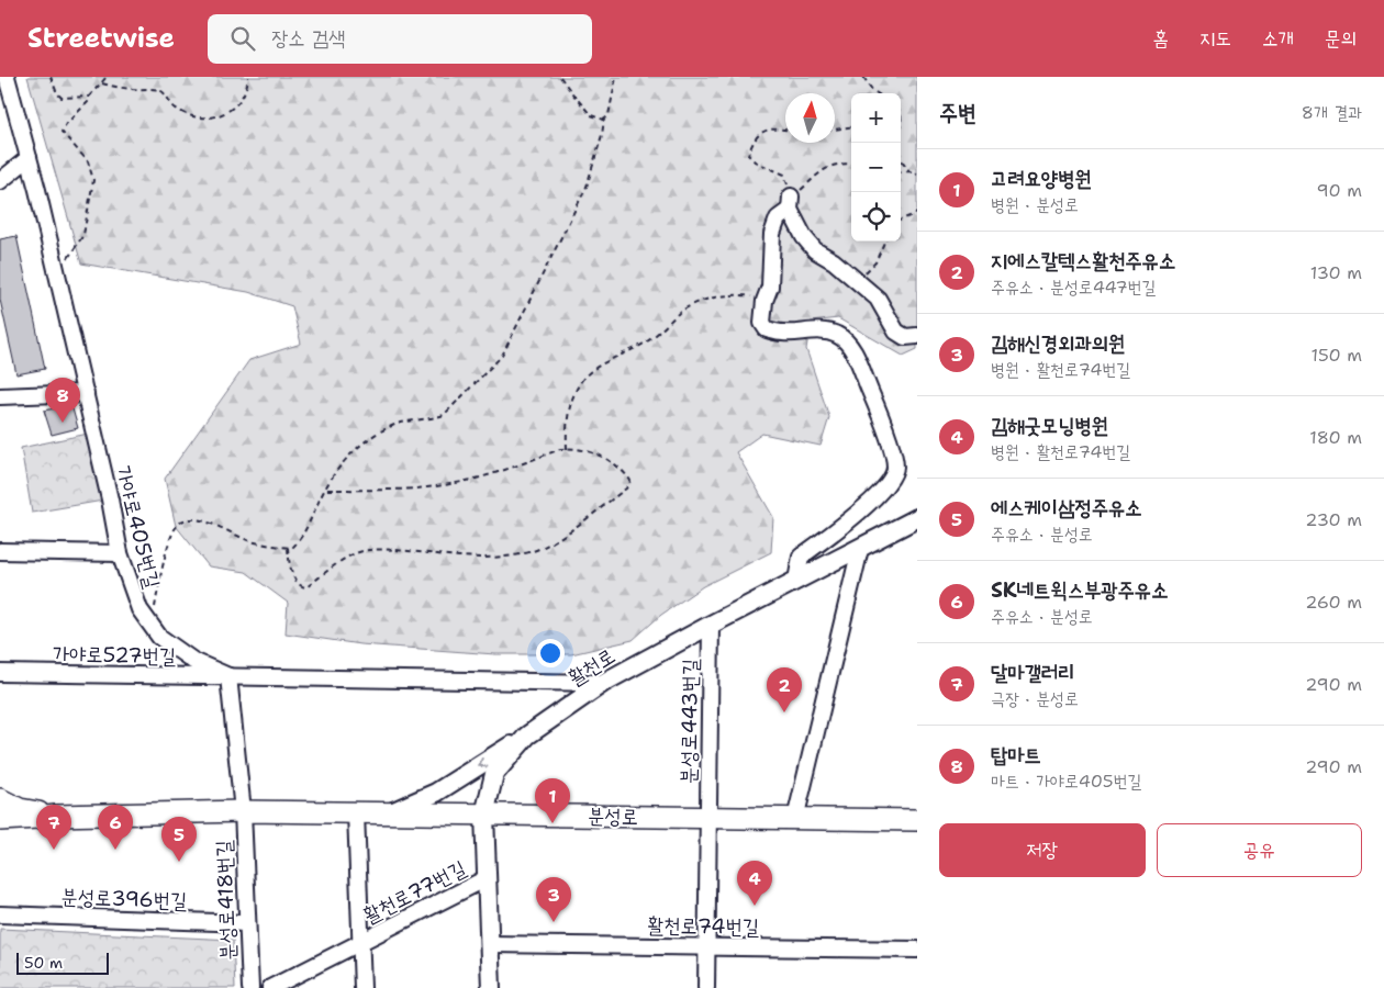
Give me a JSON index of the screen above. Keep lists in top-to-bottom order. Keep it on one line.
{"streets":{"main road":["분성로"],"street":["가야로405번길","가야로527번길","활천로","분성로443번길","활천로77번길","분성로396번길","분성로418번길","활천로74번길"]},"crossings":[["가야로405번길","가야로527번길"],["가야로405번길","활천로"],["활천로","분성로443번길"],["활천로","분성로"],["활천로","활천로77번길"],["활천로","활천로74번길"],["분성로443번길","분성로"],["분성로443번길","활천로74번길"],["분성로","활천로77번길"],["분성로","분성로418번길"],["분성로396번길","분성로418번길"]],"scale_bar":"50 m","north":"top","page":{"header":"Streetwise","search":"장소 검색","nav":["홈","지도","소개","문의"],"heading":["주변","8개 결과"],"map_buttons":["+","−"],"list":[{"mark":"1","name":"고려요양병원","note":"병원 · 분성로","value":"90 m"},{"mark":"2","name":"지에스칼텍스활천주유소","note":"주유소 · 분성로447번길","value":"130 m"},{"mark":"3","name":"김해신경외과의원","note":"병원 · 활천로74번길","value":"150 m"},{"mark":"4","name":"김해굿모닝병원","note":"병원 · 활천로74번길","value":"180 m"},{"mark":"5","name":"에스케이삼정주유소","note":"주유소 · 분성로","value":"230 m"},{"mark":"6","name":"SK네트윅스부광주유소","note":"주유소 · 분성로","value":"260 m"},{"mark":"7","name":"달마갤러리","note":"극장 · 분성로","value":"290 m"},{"mark":"8","name":"탑마트","note":"마트 · 가야로405번길","value":"290 m"}],"pins":["8","2","1","6","7","5","4","3"],"buttons":["저장","공유"],"scale":"50 m"}}
